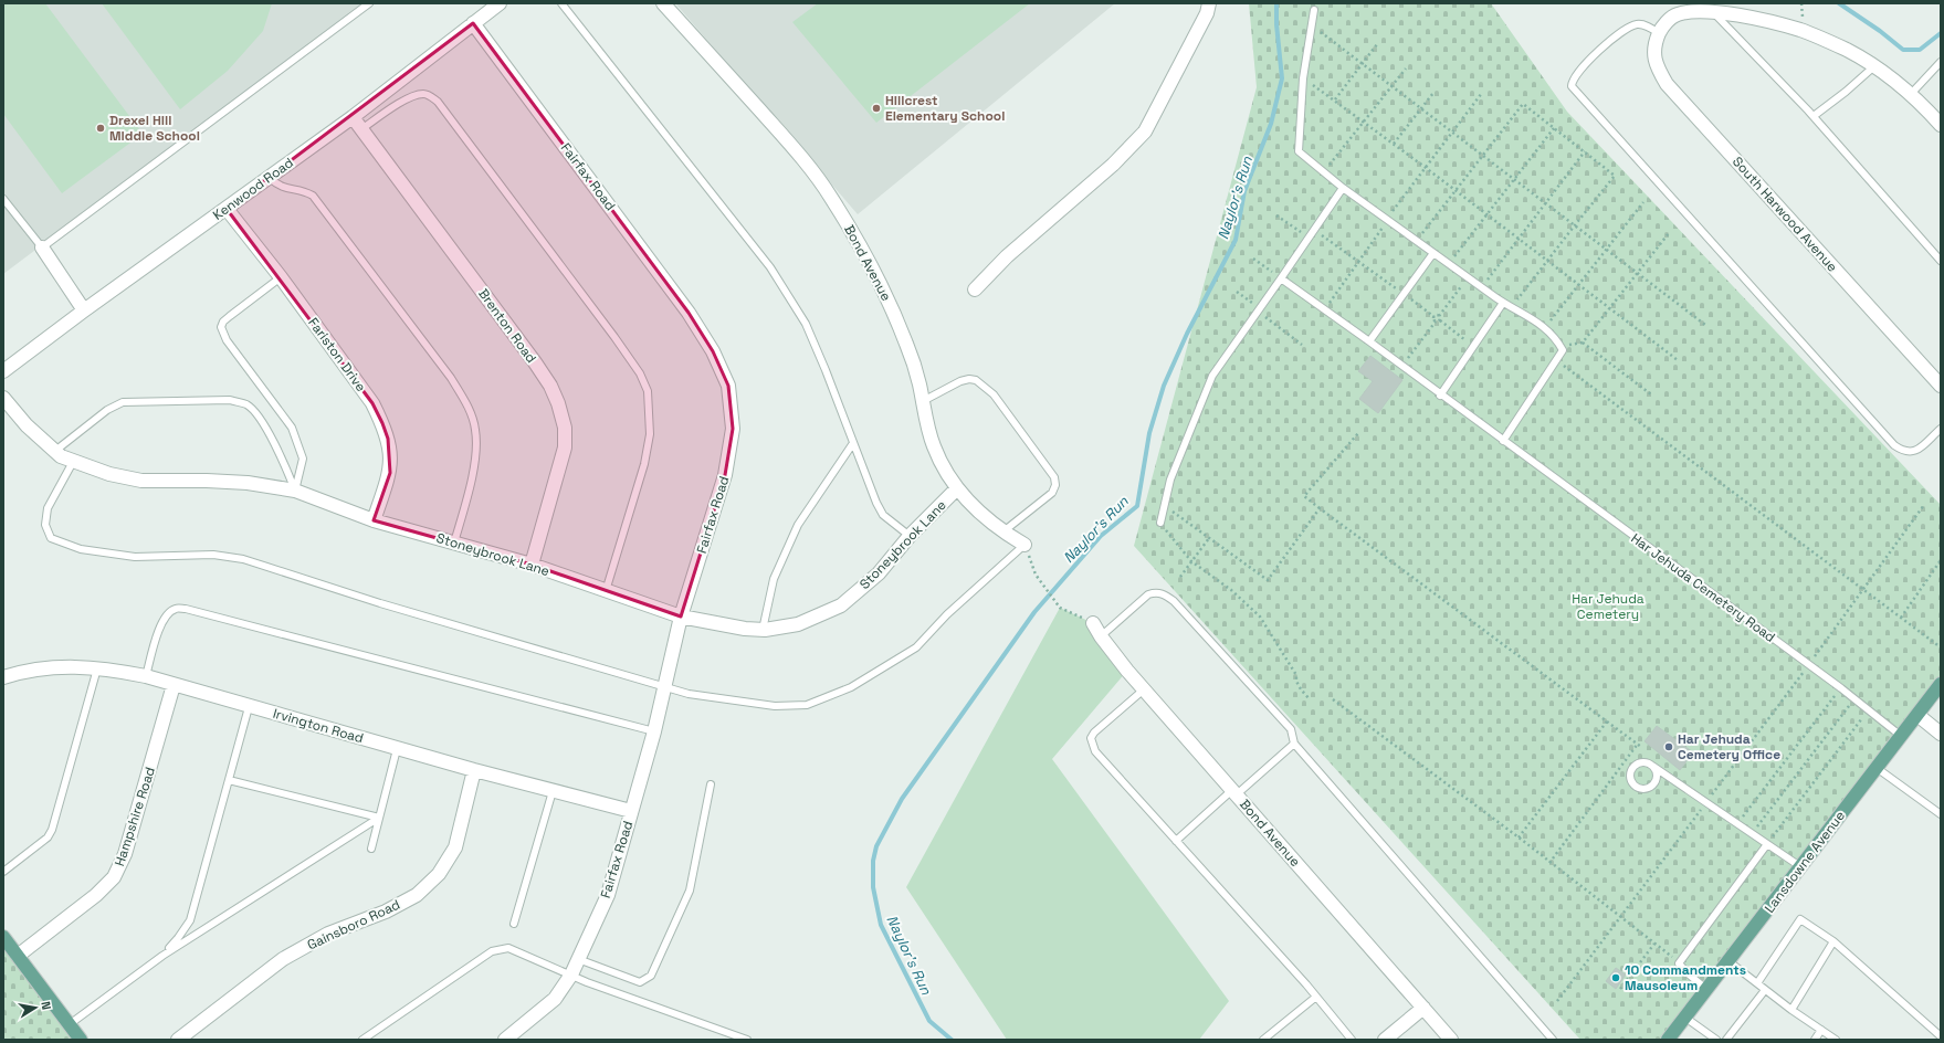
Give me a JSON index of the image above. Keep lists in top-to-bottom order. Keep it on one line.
{"streets":{"main road":["Lansdowne Avenue"],"street":["Fairfax Road","Kenwood Road","South Harwood Avenue","Bond Avenue","Brenton Road","Fariston Drive","Stoneybrook Lane","Irvington Road","Hampshire Road","Gainsboro Road"],"lane":["Har Jehuda Cemetery Road"]},"crossings":[["Fairfax Road","Kenwood Road"],["Fairfax Road","Stoneybrook Lane"],["Fairfax Road","Irvington Road"],["Kenwood Road","Brenton Road"],["Kenwood Road","Fariston Drive"],["Bond Avenue","Stoneybrook Lane"],["Brenton Road","Stoneybrook Lane"],["Fariston Drive","Stoneybrook Lane"],["Har Jehuda Cemetery Road","Lansdowne Avenue"],["Irvington Road","Hampshire Road"],["Irvington Road","Gainsboro Road"]],"water":["Naylor's Run"],"parks":["Har Jehuda Cemetery"],"places":["Hillcrest Elementary School","Drexel Hill Middle School","Har Jehuda Cemetery Office","10 Commandments Mausoleum"],"north":"right"}
